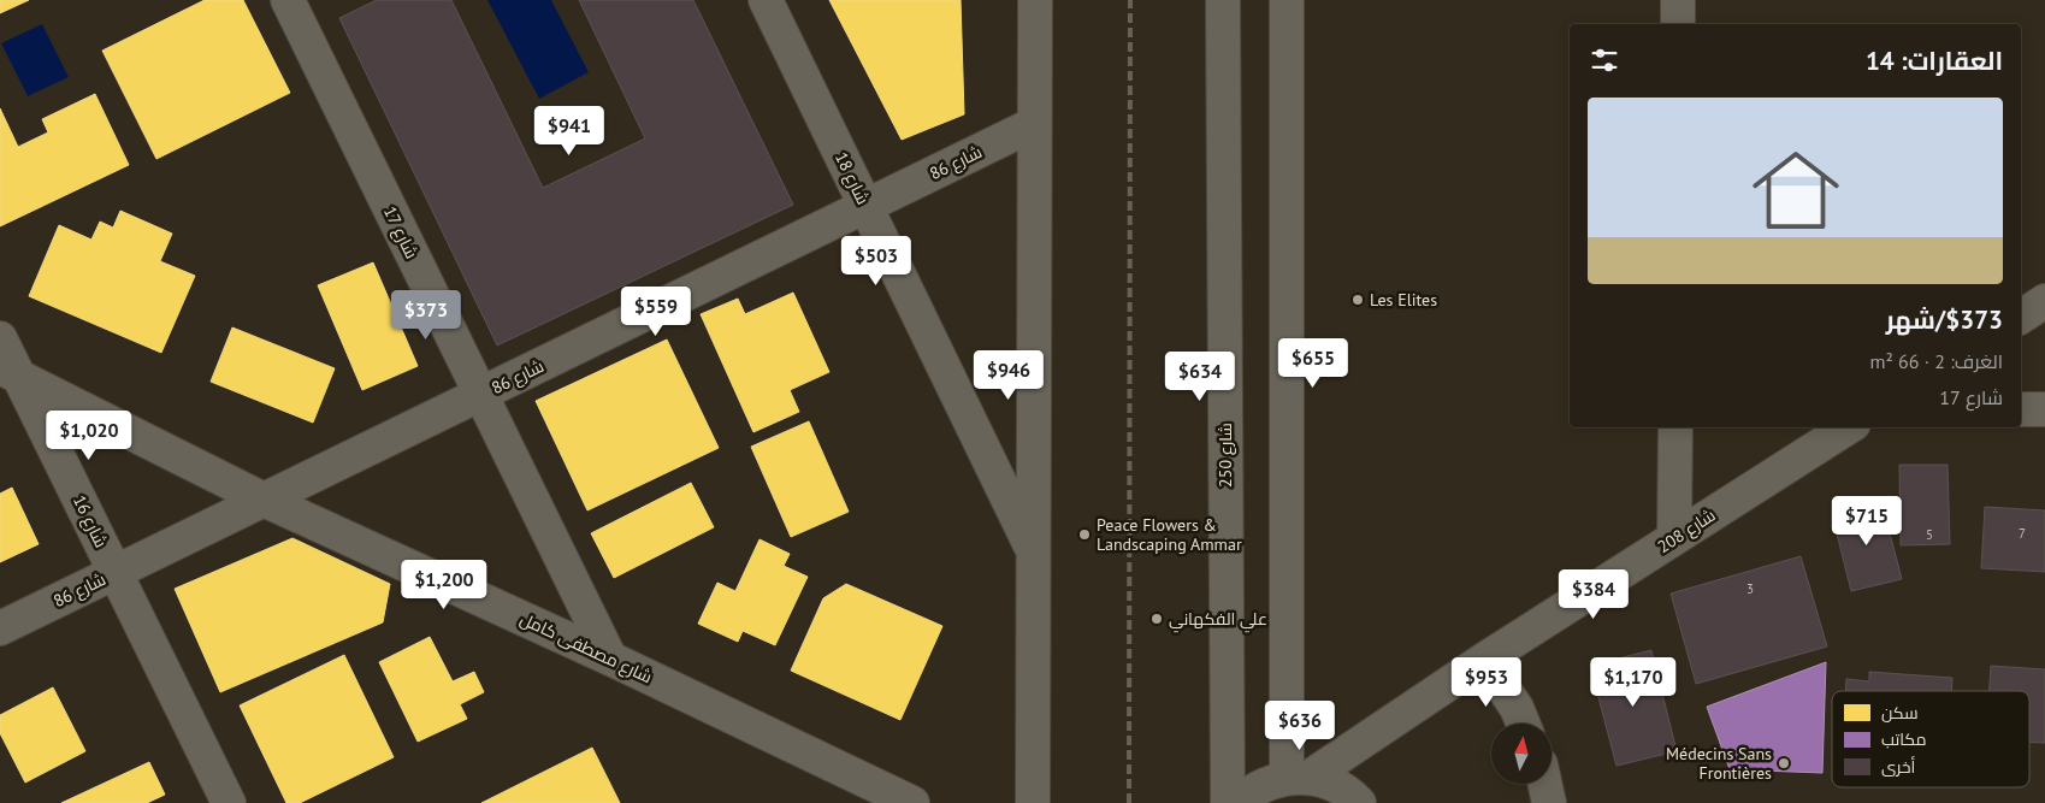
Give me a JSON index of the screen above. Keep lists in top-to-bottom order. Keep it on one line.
{"streets":{"street":["شارع 86","شارع 18","شارع 17","شارع 250","شارع 16","شارع 208","شارع مصطفى كامل"]},"crossings":[["شارع 86","شارع 18"],["شارع 86","شارع 17"],["شارع 86","شارع 16"],["شارع 86","شارع مصطفى كامل"],["شارع 17","شارع مصطفى كامل"],["شارع 16","شارع مصطفى كامل"]],"places":["Les Elites","Peace Flowers & Landscaping Ammar","علي الفكهاني","Médecins Sans Frontières"],"house_numbers":["7","5","3"],"legend":["سكن","مكاتب","أخرى"],"north":"top","page":{"heading":"العقارات: 14","list":[{"name":"$373/شهر","note":"الغرف: 2 · 66 m² · شارع 17"}],"price":["$941","$503","$559","$373","$655","$946","$634","$1,020","$715","$1,200","$384","$953","$1,170","$636"]}}
